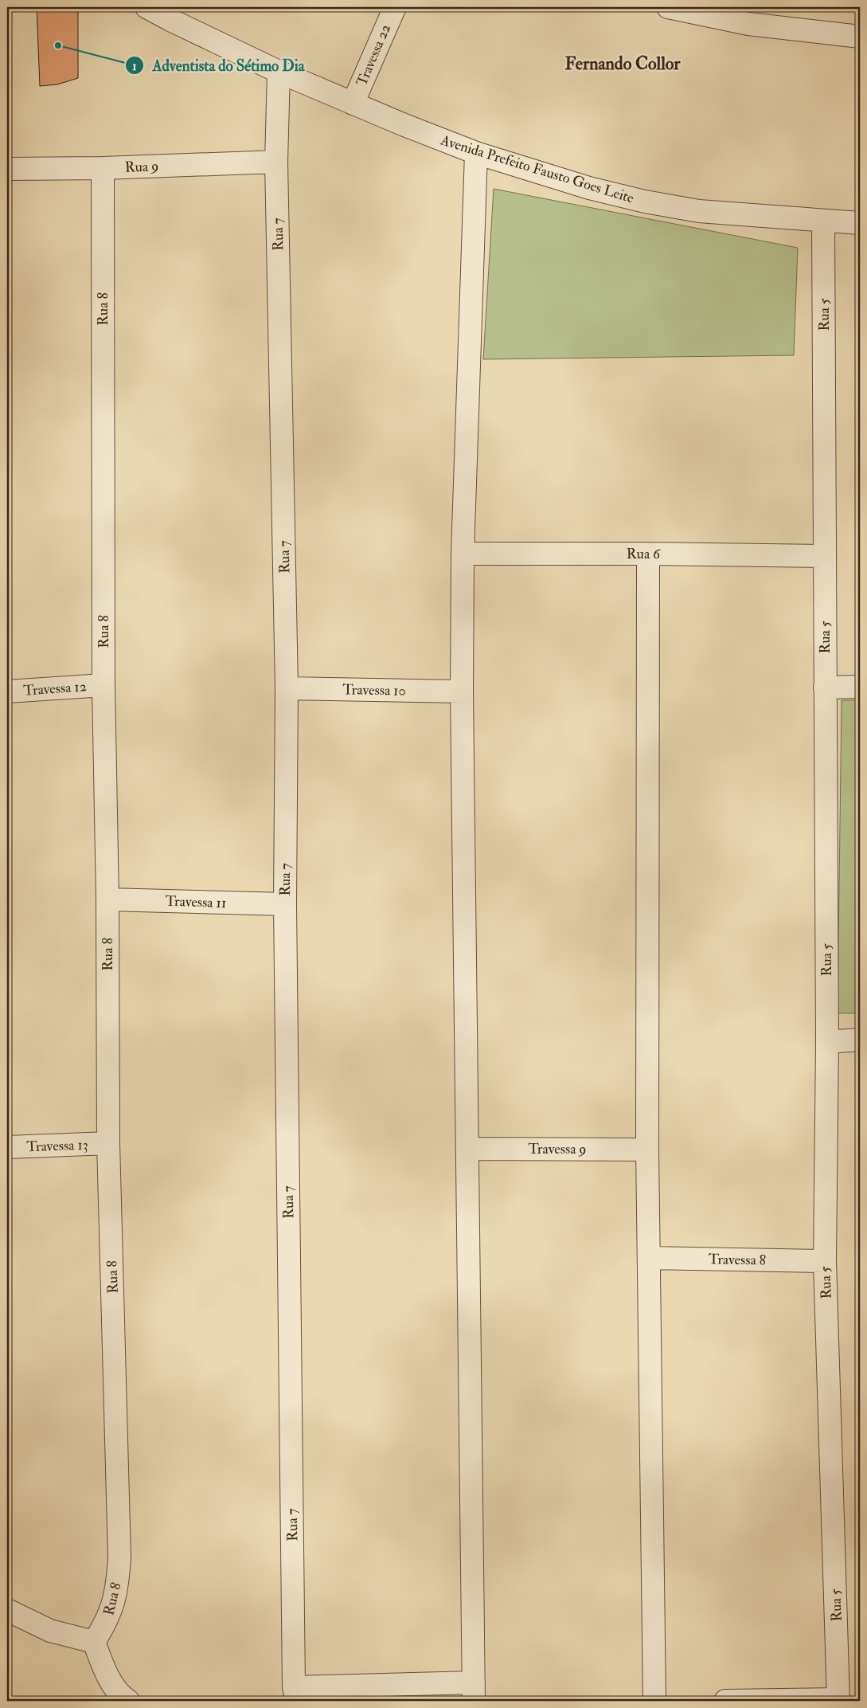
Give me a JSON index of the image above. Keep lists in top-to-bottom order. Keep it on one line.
{"streets":{"street":["Travessa 22","Rua 9","Avenida Prefeito Fausto Goes Leite","Rua 7","Rua 8","Rua 5","Rua 6","Travessa 12","Travessa 10","Travessa 11","Travessa 13","Travessa 9","Travessa 8"]},"crossings":[["Travessa 22","Avenida Prefeito Fausto Goes Leite"],["Rua 9","Rua 7"],["Rua 9","Rua 8"],["Avenida Prefeito Fausto Goes Leite","Rua 7"],["Avenida Prefeito Fausto Goes Leite","Rua 5"],["Rua 7","Rua 6"],["Rua 7","Travessa 10"],["Rua 7","Travessa 11"],["Rua 7","Travessa 9"],["Rua 8","Travessa 12"],["Rua 8","Travessa 11"],["Rua 8","Travessa 13"],["Rua 5","Rua 6"],["Rua 5","Travessa 8"]],"districts":["Fernando Collor"],"places":["Adventista do Sétimo Dia"]}
